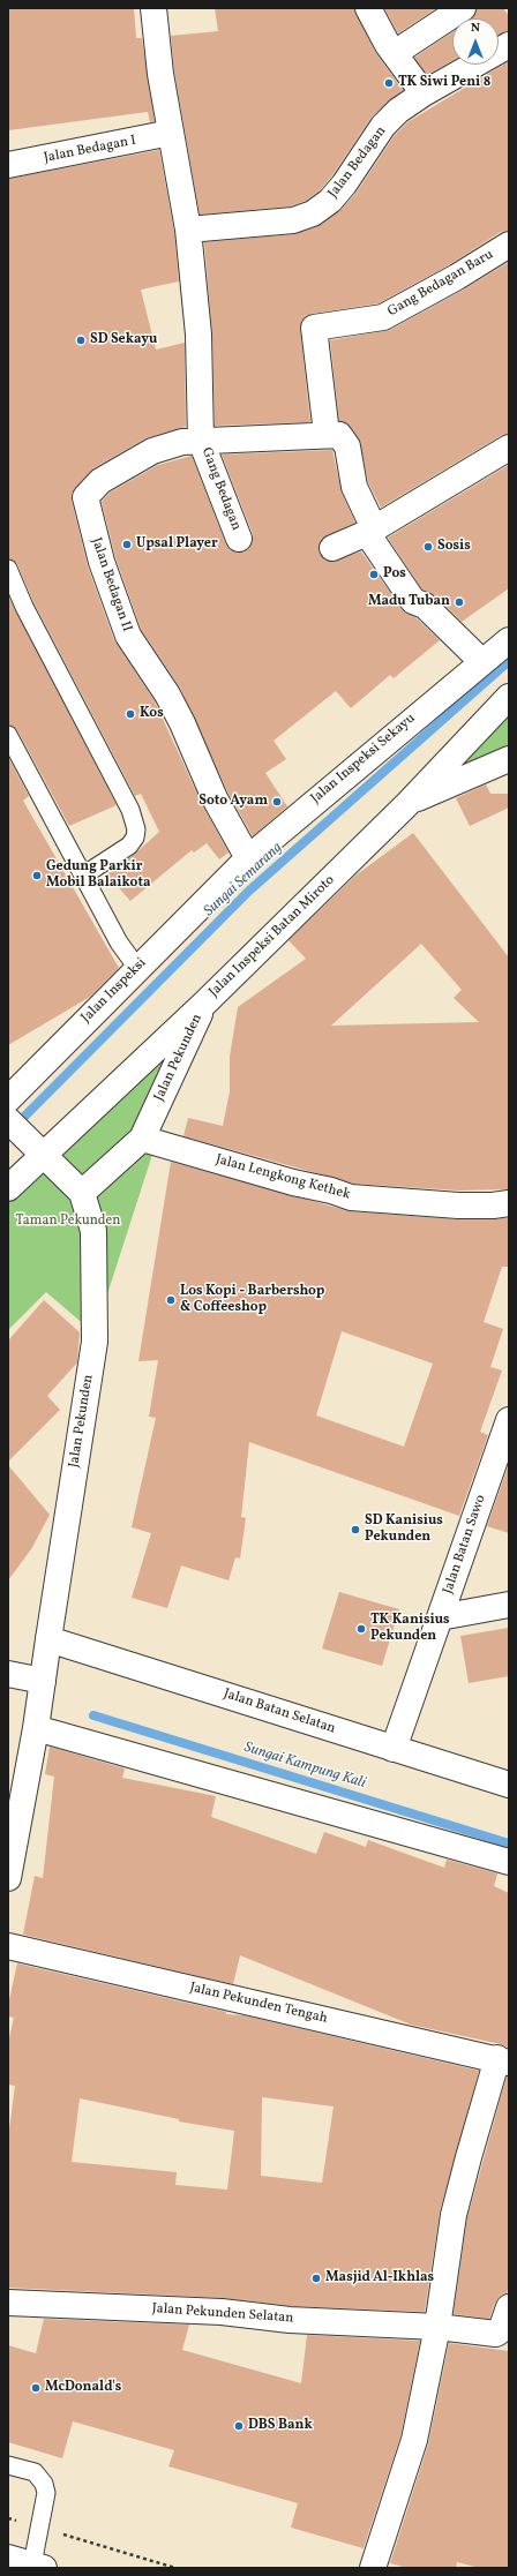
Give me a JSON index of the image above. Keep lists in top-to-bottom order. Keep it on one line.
{"streets":{"street":["Jalan Bedagan I","Jalan Bedagan","Gang Bedagan Baru","Gang Bedagan","Jalan Bedagan II","Jalan Inspeksi Sekayu","Jalan Inspeksi Batan Miroto","Jalan Inspeksi","Jalan Pekunden","Jalan Lengkong Kethek","Jalan Batan Sawo","Jalan Batan Selatan","Jalan Pekunden Tengah","Jalan Pekunden Selatan"]},"crossings":[["Gang Bedagan","Jalan Bedagan II"],["Jalan Bedagan II","Jalan Inspeksi Sekayu"],["Jalan Inspeksi Sekayu","Jalan Inspeksi"],["Jalan Inspeksi Batan Miroto","Jalan Pekunden"],["Jalan Pekunden","Jalan Lengkong Kethek"],["Jalan Pekunden","Jalan Batan Selatan"],["Jalan Batan Sawo","Jalan Batan Selatan"]],"water":["Sungai Semarang","Sungai Kampung Kali"],"parks":["Taman Pekunden"],"places":["TK Siwi Peni 8","SD Sekayu","Upsal Player","Sosis","Pos","Madu Tuban","Kos","Soto Ayam","Gedung Parkir Mobil Balaikota","Los Kopi - Barbershop & Coffeeshop","SD Kanisius Pekunden","TK Kanisius Pekunden","Masjid Al-Ikhlas","McDonald's","DBS Bank"],"north":"top"}
